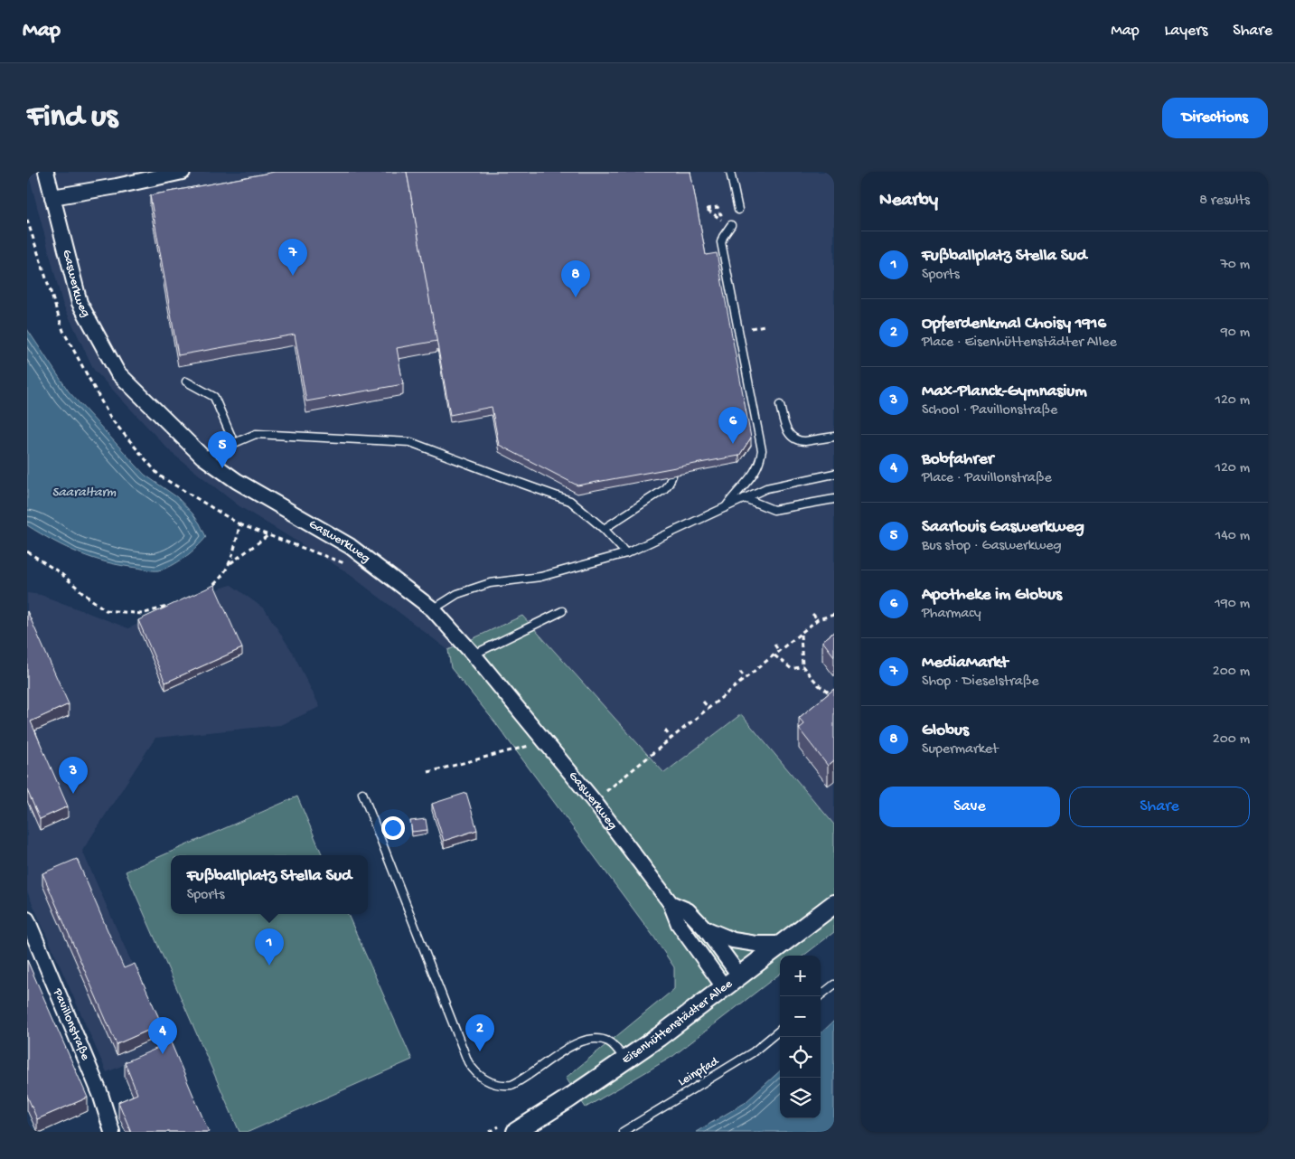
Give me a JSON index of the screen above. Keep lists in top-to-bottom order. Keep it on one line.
{"streets":{"street":["Gaswerkweg","Eisenhüttenstädter Allee","Pavillonstraße"],"lane":["Leinpfad"]},"crossings":[["Gaswerkweg","Eisenhüttenstädter Allee"]],"water":["Saaraltarm"],"page":{"header":"Map","nav":["Map","Layers","Share"],"buttons":["Directions",["Save","Share"]],"title":"Find us","heading":["Nearby","8 results"],"list":[{"mark":"1","name":"Fußballplatz Stella Sud","note":"Sports","value":"70 m"},{"mark":"2","name":"Opferdenkmal Choisy 1916","note":"Place · Eisenhüttenstädter Allee","value":"90 m"},{"mark":"3","name":"Max-Planck-Gymnasium","note":"School · Pavillonstraße","value":"120 m"},{"mark":"4","name":"Bobfahrer","note":"Place · Pavillonstraße","value":"120 m"},{"mark":"5","name":"Saarlouis Gaswerkweg","note":"Bus stop · Gaswerkweg","value":"140 m"},{"mark":"6","name":"Apotheke im Globus","note":"Pharmacy","value":"190 m"},{"mark":"7","name":"MediaMarkt","note":"Shop · Dieselstraße","value":"200 m"},{"mark":"8","name":"Globus","note":"Supermarket","value":"200 m"}],"pins":["7","8","6","5","3","1","2","4"],"popup":["Fußballplatz Stella Sud","Sports"],"map_buttons":["+","−"]}}
